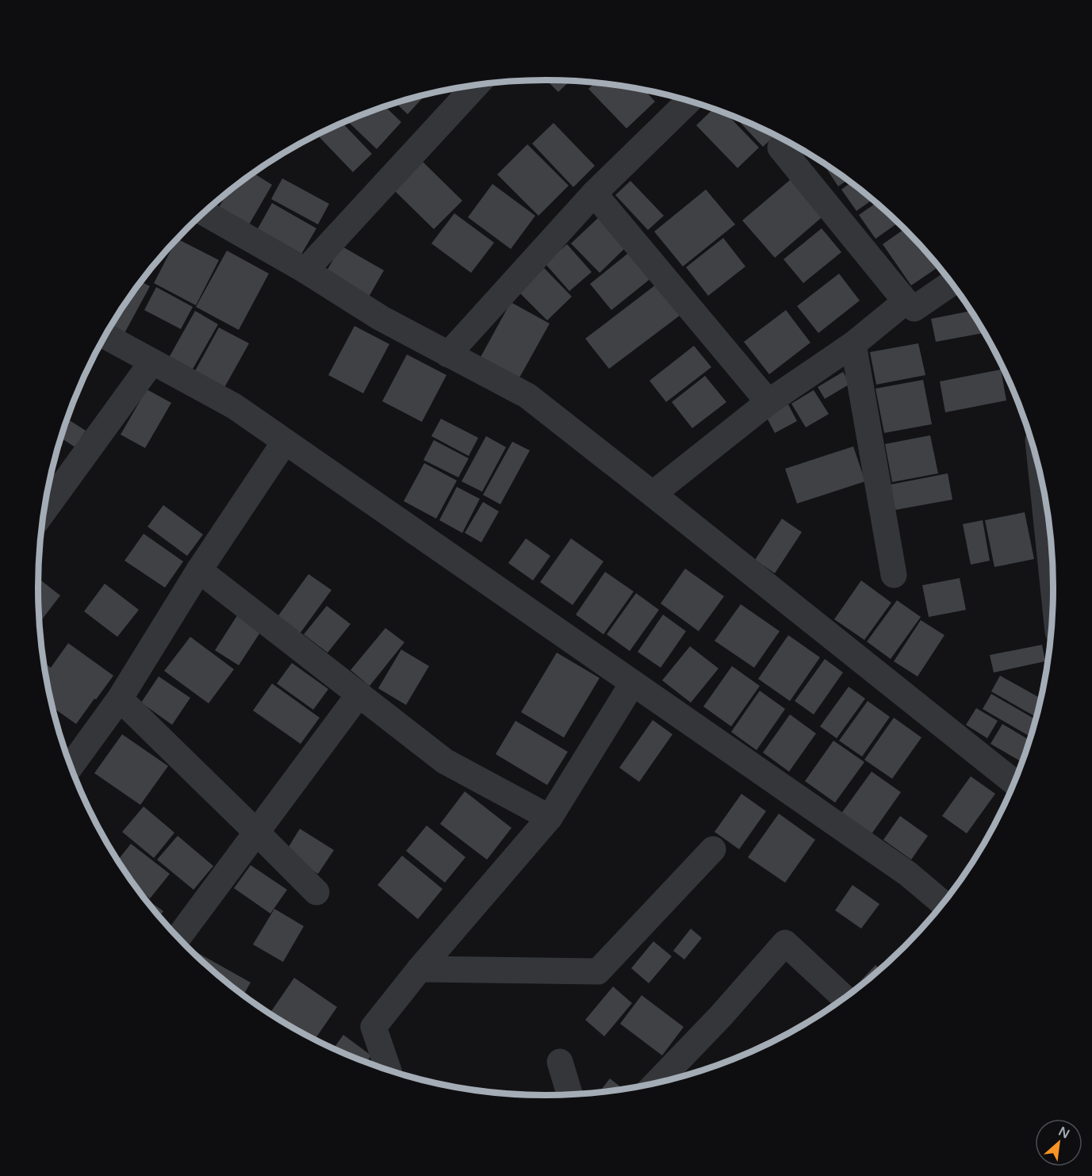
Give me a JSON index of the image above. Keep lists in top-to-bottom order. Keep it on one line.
{"north":"top right"}
